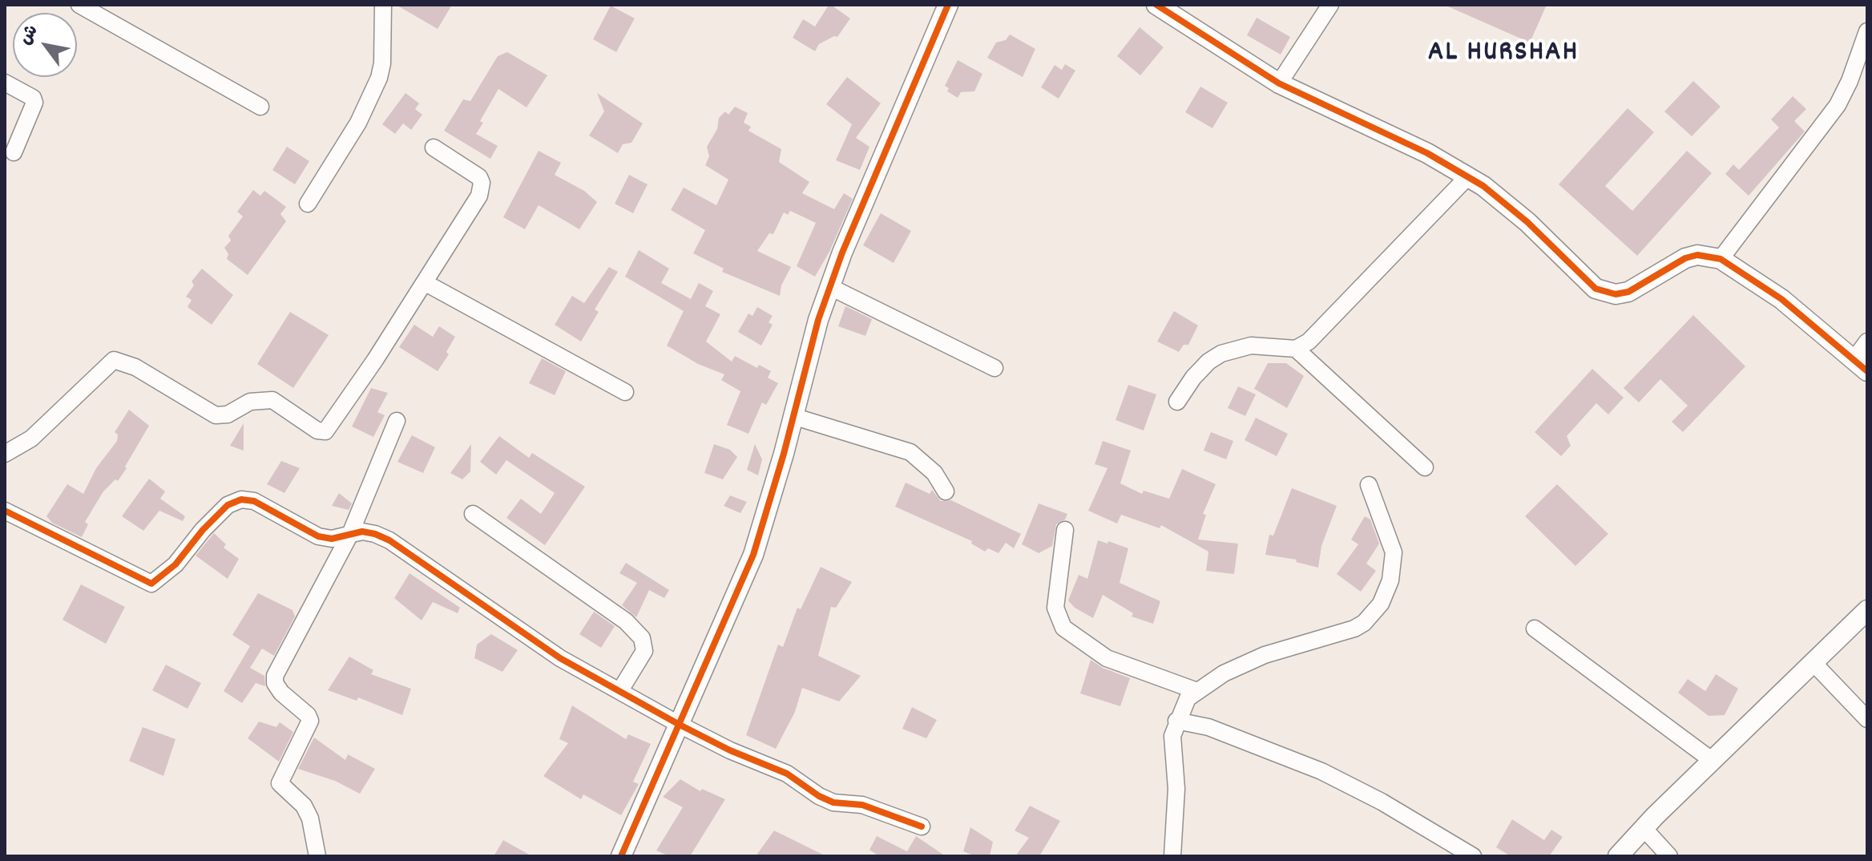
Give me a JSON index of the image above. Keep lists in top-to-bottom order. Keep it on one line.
{"districts":["AL HURSHAH"],"north":"top left"}
